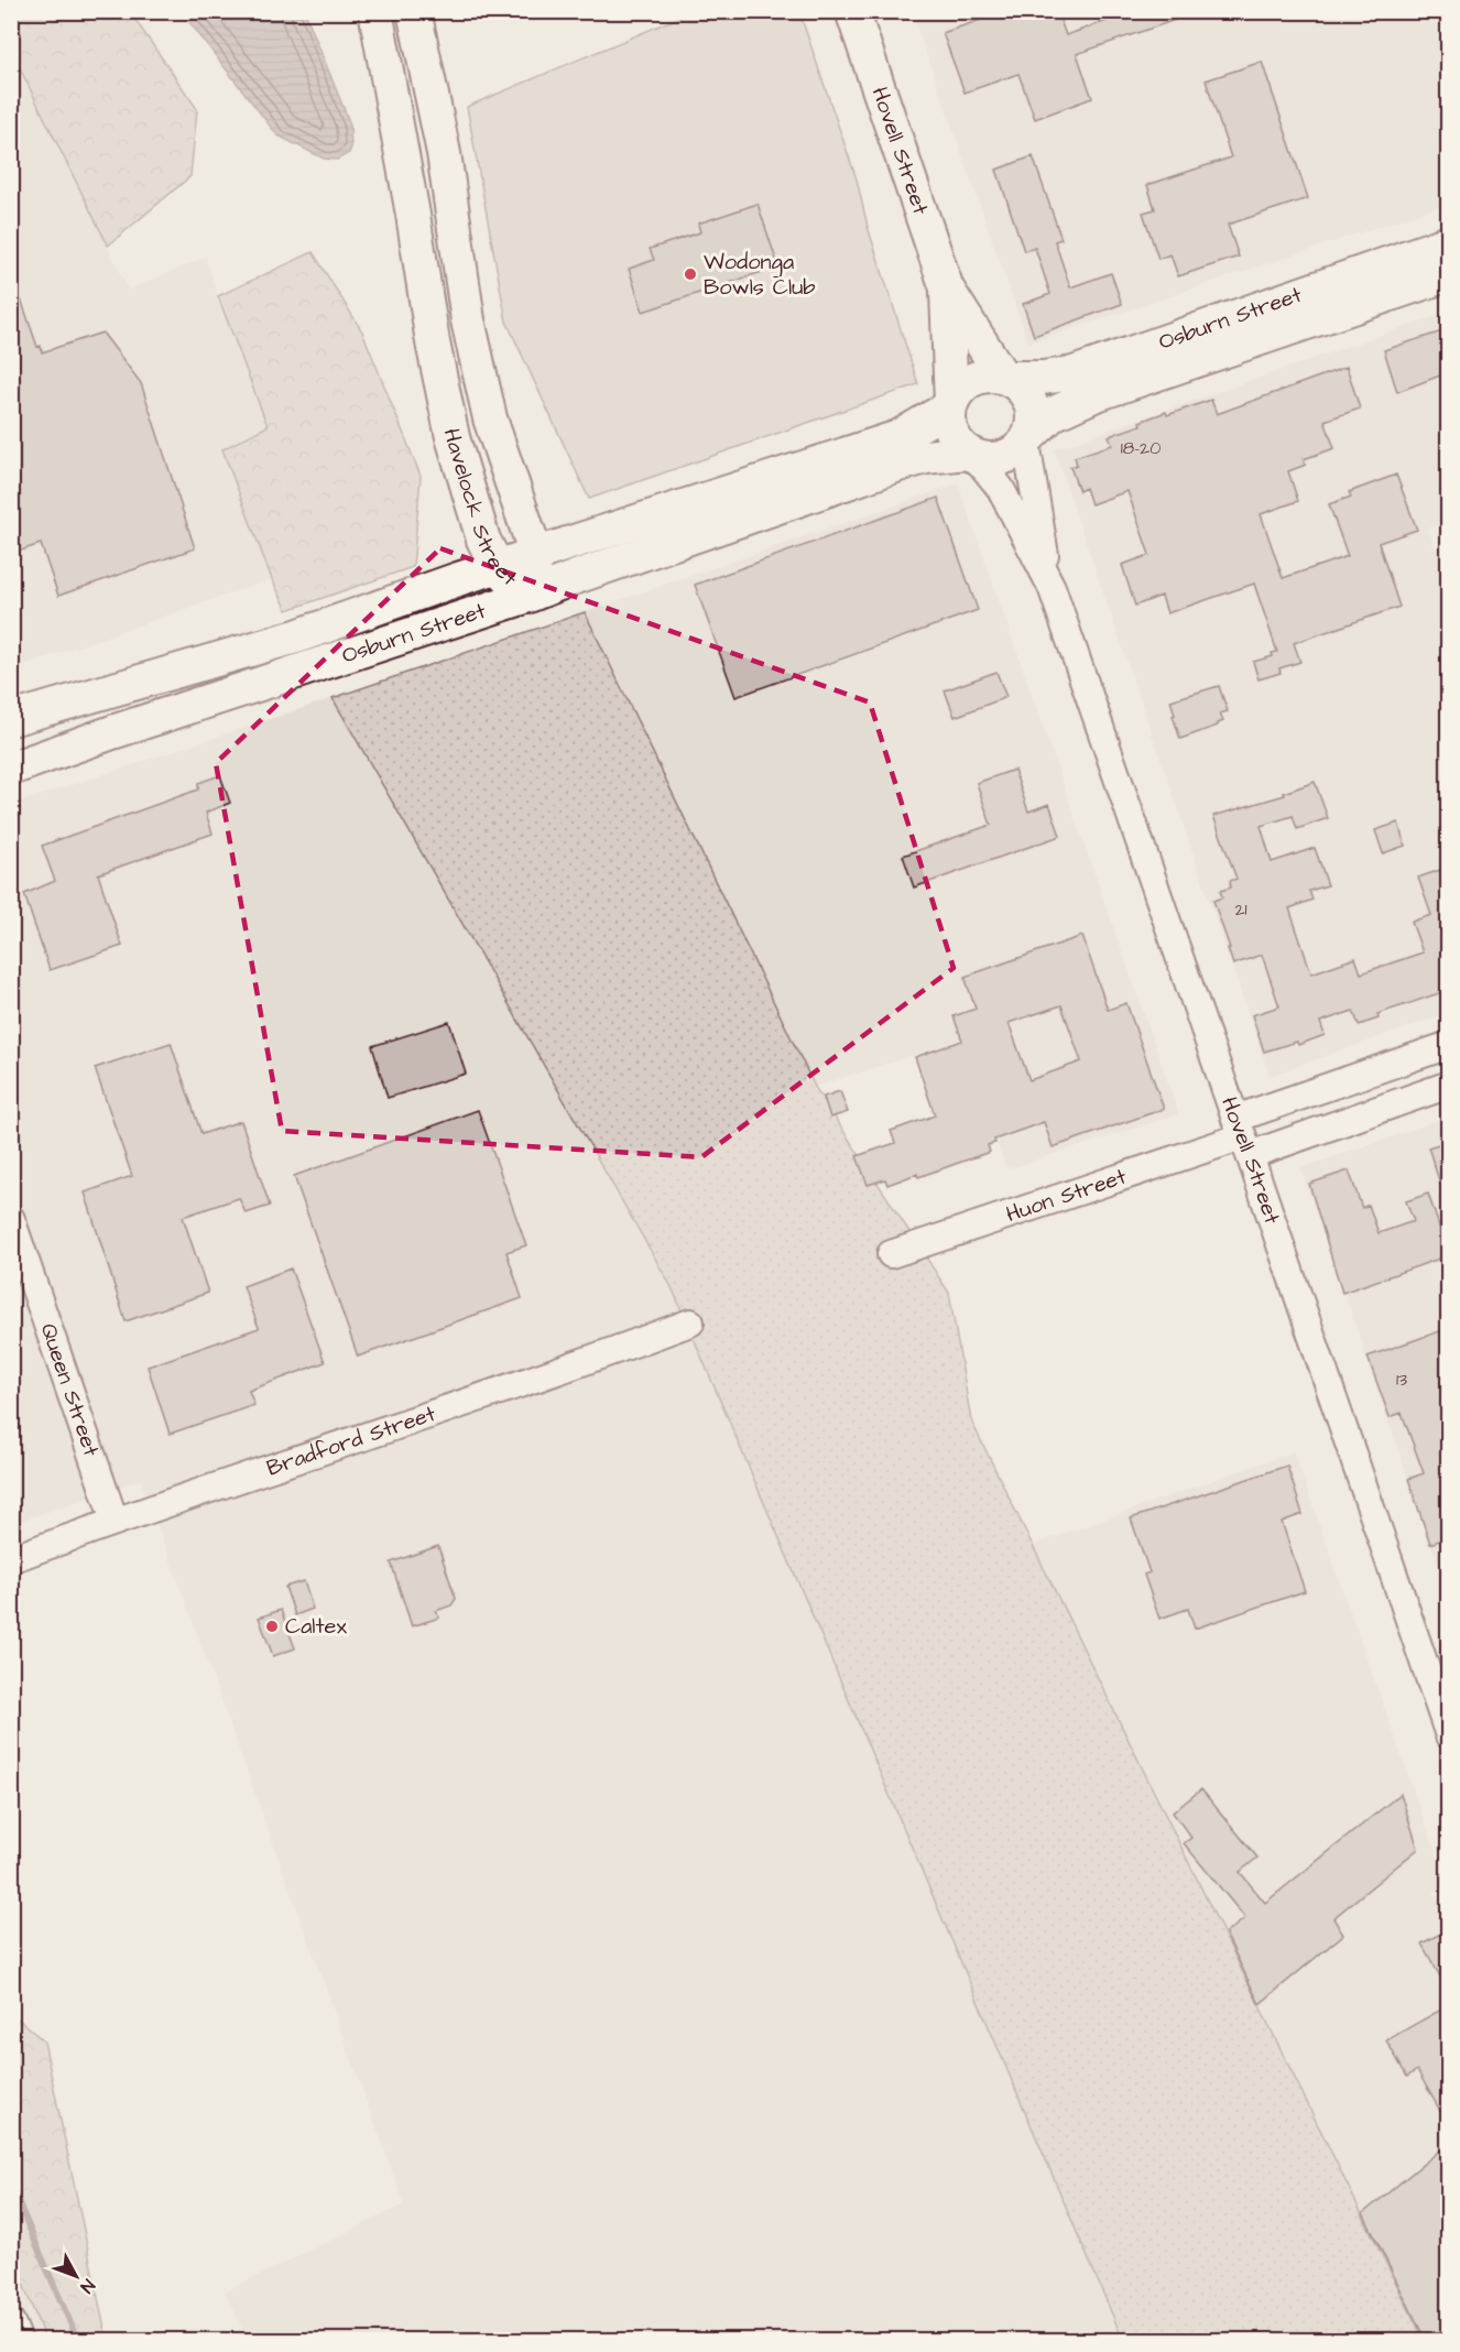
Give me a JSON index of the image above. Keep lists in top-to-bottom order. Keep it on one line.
{"streets":{"street":["Hovell Street","Osburn Street","Havelock Street","Huon Street","Queen Street","Bradford Street"]},"crossings":[["Hovell Street","Osburn Street"],["Hovell Street","Huon Street"],["Osburn Street","Havelock Street"],["Queen Street","Bradford Street"]],"places":["Wodonga Bowls Club","Caltex"],"house_numbers":["18-20","21","13"],"north":"bottom right"}
